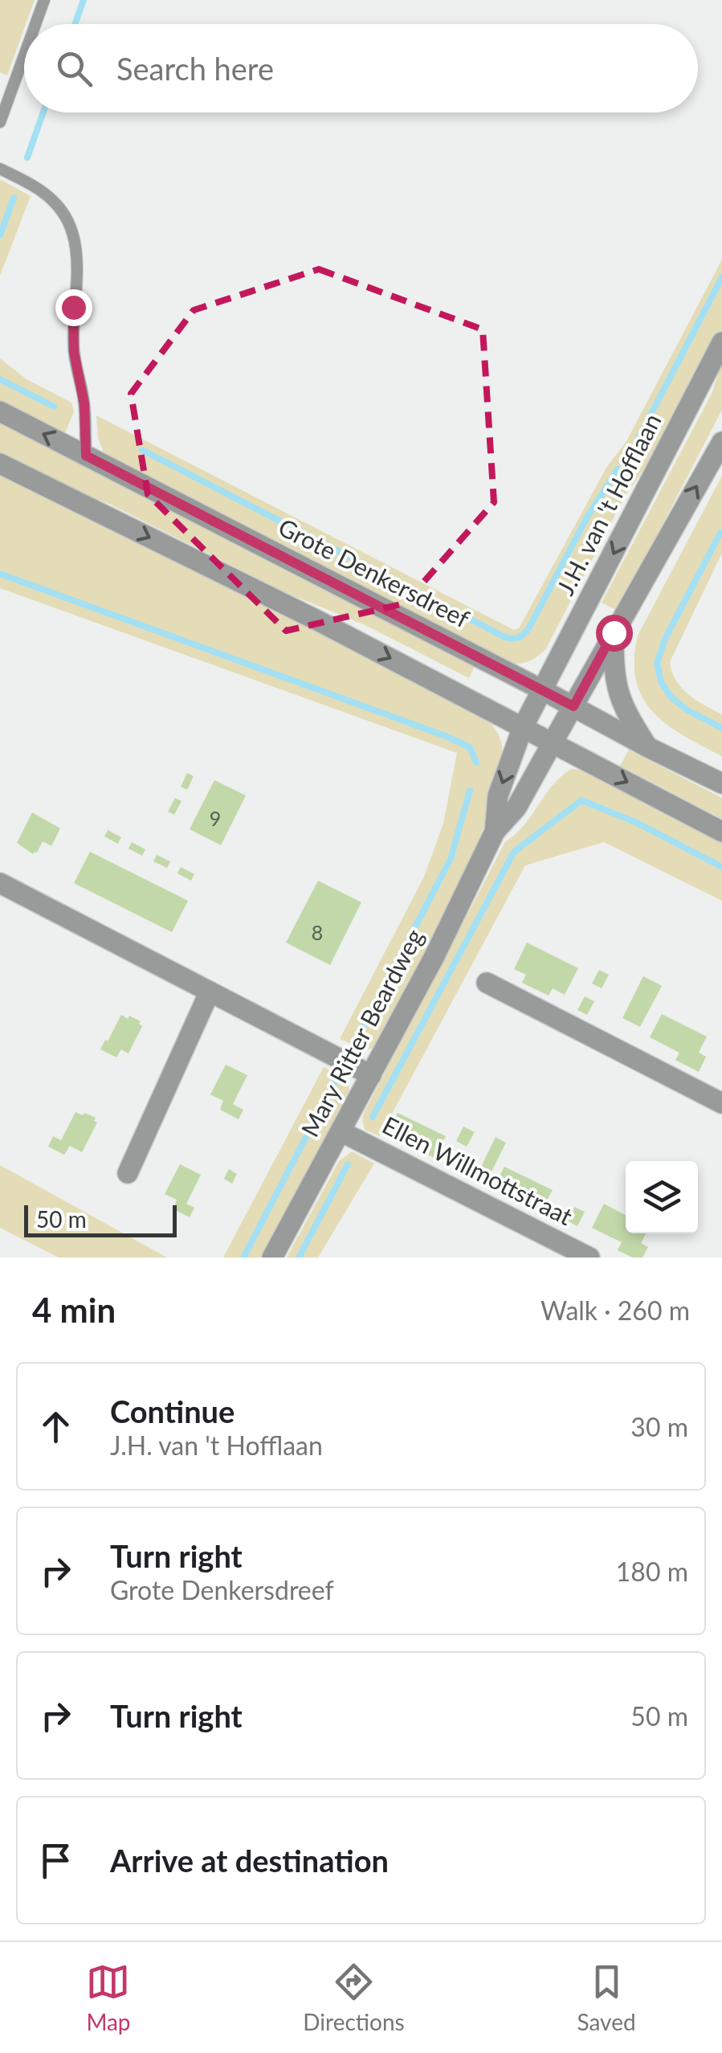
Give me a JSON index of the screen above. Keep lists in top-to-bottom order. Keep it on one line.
{"streets":{"street":["J.H. van 't Hofflaan","Grote Denkersdreef","Mary Ritter Beardweg","Ellen Willmottstraat"]},"crossings":[["J.H. van 't Hofflaan","Grote Denkersdreef"],["J.H. van 't Hofflaan","Mary Ritter Beardweg"],["Grote Denkersdreef","Mary Ritter Beardweg"],["Mary Ritter Beardweg","Ellen Willmottstraat"]],"house_numbers":["9","8"],"scale_bar":"50 m","page":{"search":"Search here","scale":"50 m","heading":["4 min","Walk · 260 m"],"list":[["Continue","J.H. van 't Hofflaan","30 m"],["Turn right","Grote Denkersdreef","180 m"],["Turn right","50 m"],"Arrive at destination"],"nav":["Map","Directions","Saved"]}}
